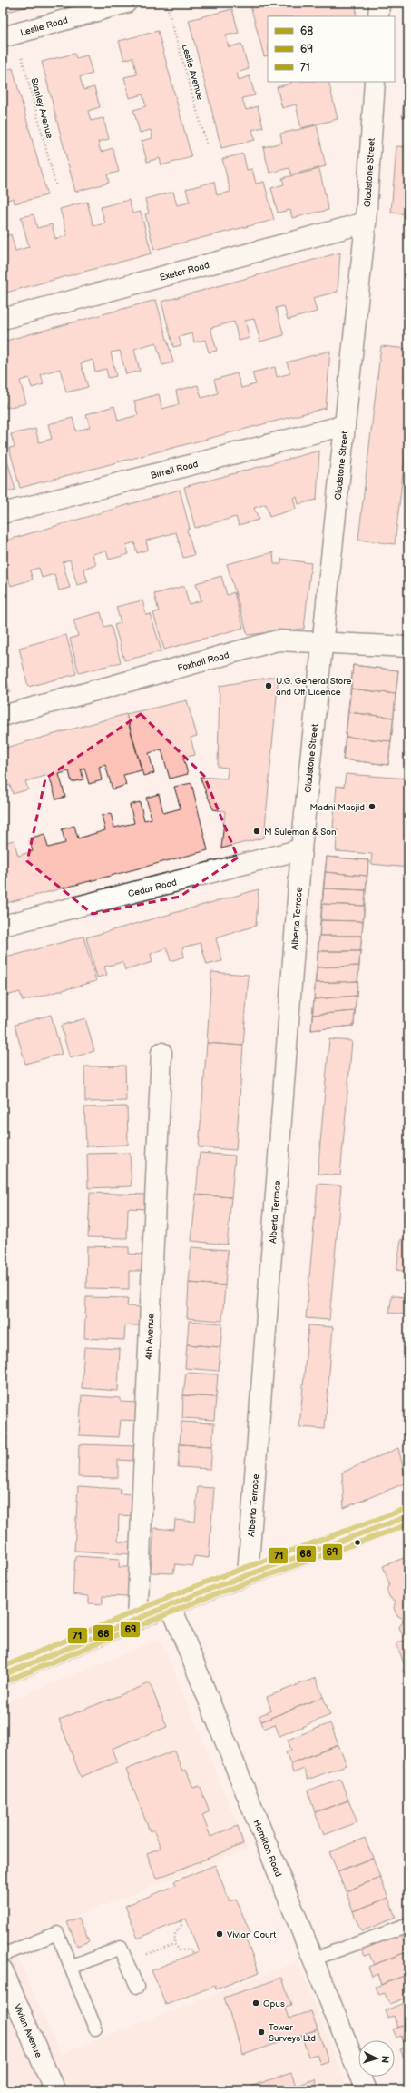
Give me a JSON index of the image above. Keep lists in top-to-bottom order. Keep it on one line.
{"streets":{"street":["Leslie Road","Gladstone Street","Exeter Road","Birrell Road","Foxhall Road","Cedar Road","Alberta Terrace","4th Avenue","Hamilton Road","Vivian Avenue"],"path":["Leslie Avenue","Stanley Avenue"]},"crossings":[["Leslie Road","Stanley Avenue"],["Gladstone Street","Exeter Road"],["Gladstone Street","Birrell Road"],["Gladstone Street","Foxhall Road"],["Gladstone Street","Cedar Road"],["Gladstone Street","Alberta Terrace"],["Cedar Road","Alberta Terrace"]],"places":["U.G. General Store and Off Licence","Madni Masjid","M Suleman & Son","Vivian Court","Opus","Tower Surveys Ltd"],"lines":["transit line 71","transit line 68","transit line 69"],"legend":["68","69","71"],"north":"right"}
